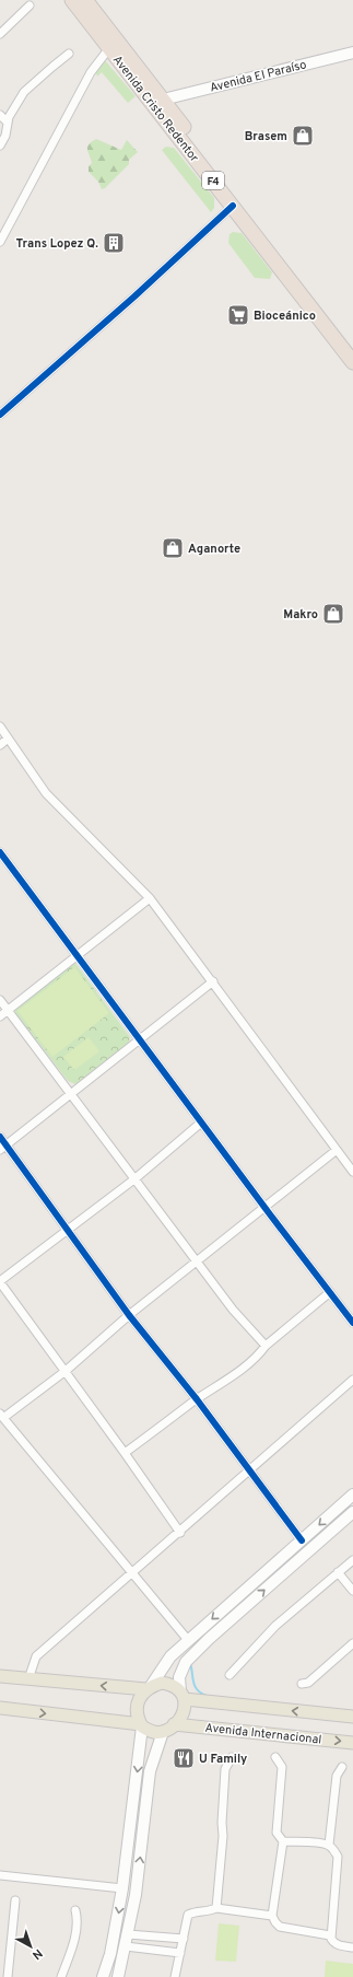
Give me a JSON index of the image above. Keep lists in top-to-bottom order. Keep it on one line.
{"streets":{"highway":["Avenida Cristo Redentor","F4"],"main road":["Avenida Internacional"],"street":["Avenida El Paraíso"]},"crossings":[["Avenida El Paraíso","Avenida Cristo Redentor"]],"places":{"shop":["Brasem","Aganorte","Makro"],"building":["Trans Lopez Q."],"supermarket":["Bioceánico"],"restaurant":["U Family"]},"north":"bottom right"}
